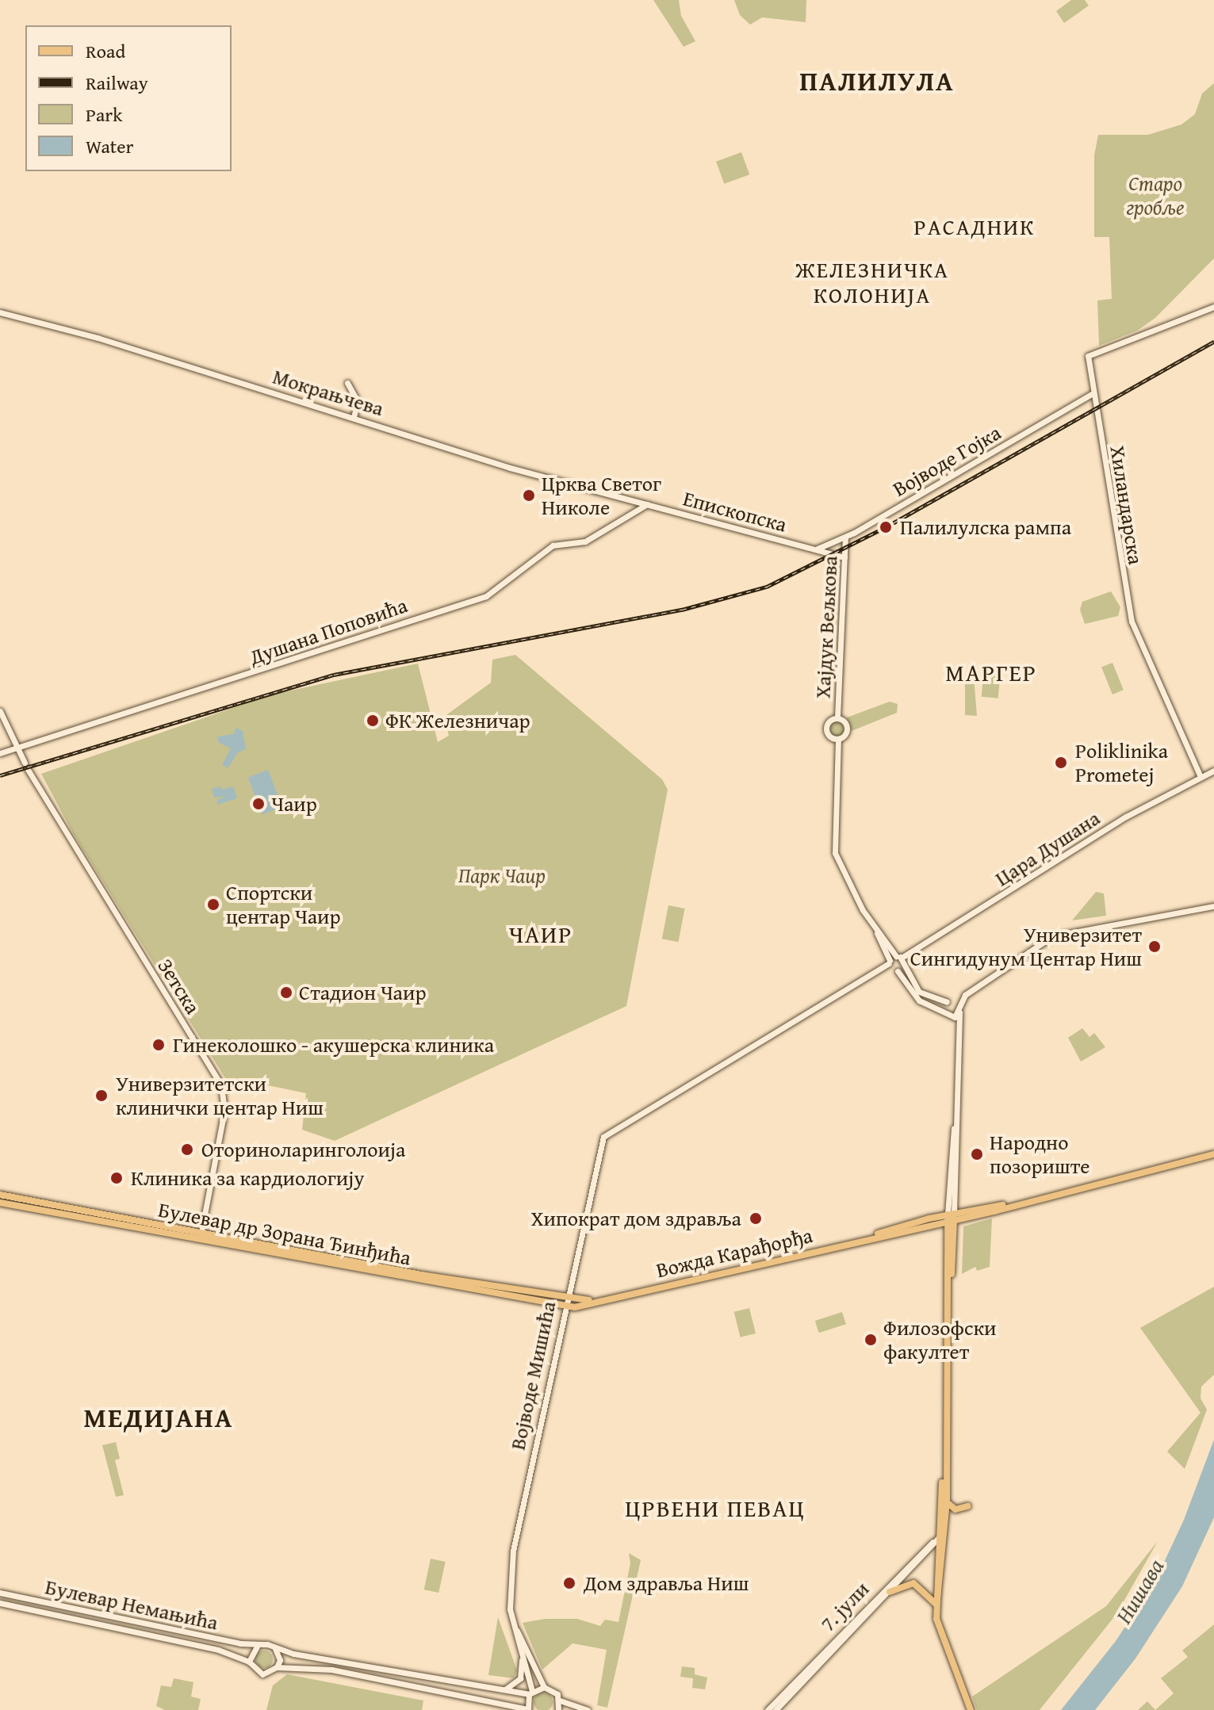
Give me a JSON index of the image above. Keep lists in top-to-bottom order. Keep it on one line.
{"streets":{"main road":["Булевар др Зорана Ђинђића","Вожда Карађорђа"],"street":["Мокрањчева","Војводе Гојка","Хиландарска","Епископска","Хајдук Вељкова","Душана Поповића","Цара Душана","Зетска","Војводе Мишића","Булевар Немањића","7. јули"]},"crossings":[["Мокрањчева","Епископска"],["Мокрањчева","Душана Поповића"],["Војводе Гојка","Хиландарска"],["Војводе Гојка","Епископска"],["Војводе Гојка","Хајдук Вељкова"],["Хиландарска","Цара Душана"],["Епископска","Хајдук Вељкова"],["Епископска","Душана Поповића"],["Душана Поповића","Зетска"],["Зетска","Булевар др Зорана Ђинђића"],["Булевар др Зорана Ђинђића","Вожда Карађорђа"],["Булевар др Зорана Ђинђића","Војводе Мишића"],["Вожда Карађорђа","Војводе Мишића"]],"districts":["ПАЛИЛУЛА","РАСАДНИК","ЖЕЛЕЗНИЧКА КОЛОНИЈА","МАРГЕР","ЧАИР","МЕДИЈАНА","ЦРВЕНИ ПЕВАЦ"],"water":["Нишава"],"parks":["Старо гробље","Парк Чаир"],"places":["Црква Светог Николе","Палилулска рампа","ФК Железничар","Poliklinika Prometej","Чаир","Спортски центар Чаир","Универзитет Сингидунум Центар Ниш","Стадион Чаир","Гинеколошко - акушерска клиника","Универзитетски клинички центар Ниш","Оториноларинголоија","Народно позориште","Клиника за кардиологију","Хипократ дом здравља","Филозофски факултет","Дом здравља Ниш"],"legend":["Road","Railway","Park","Water"]}
